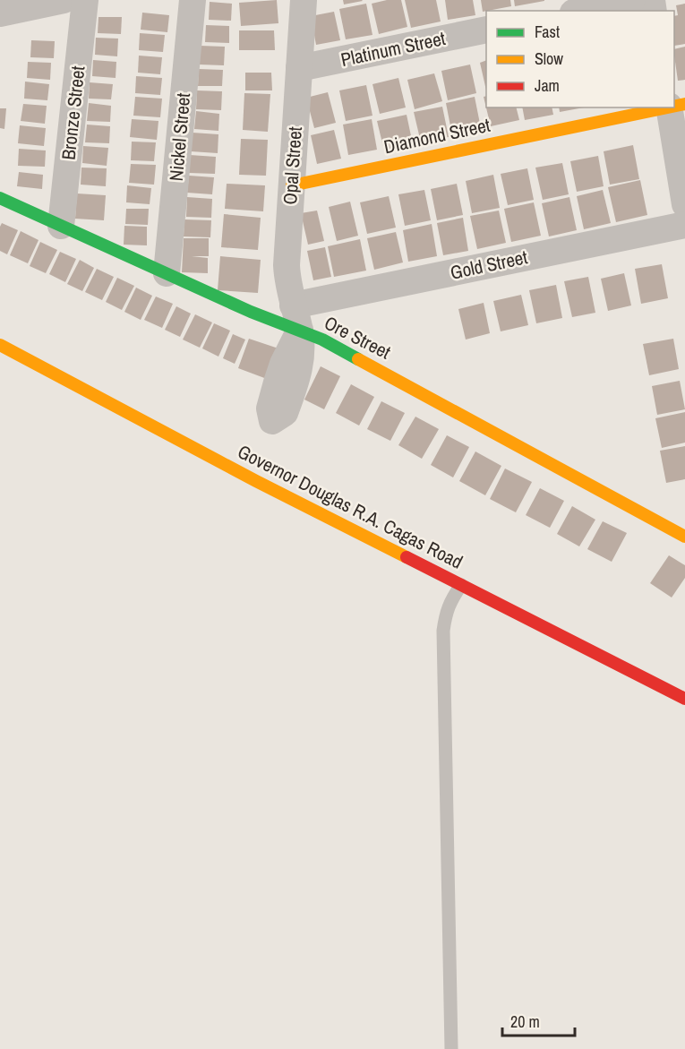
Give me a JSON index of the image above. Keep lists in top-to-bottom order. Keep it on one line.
{"streets":{"street":["Platinum Street","Bronze Street","Diamond Street","Nickel Street","Opal Street","Gold Street","Ore Street","Governor Douglas R.A. Cagas Road"]},"crossings":[["Platinum Street","Opal Street"],["Bronze Street","Ore Street"],["Diamond Street","Opal Street"],["Nickel Street","Ore Street"],["Opal Street","Gold Street"],["Opal Street","Ore Street"],["Gold Street","Ore Street"]],"legend":["Fast","Slow","Jam"],"scale_bar":"20 m"}
